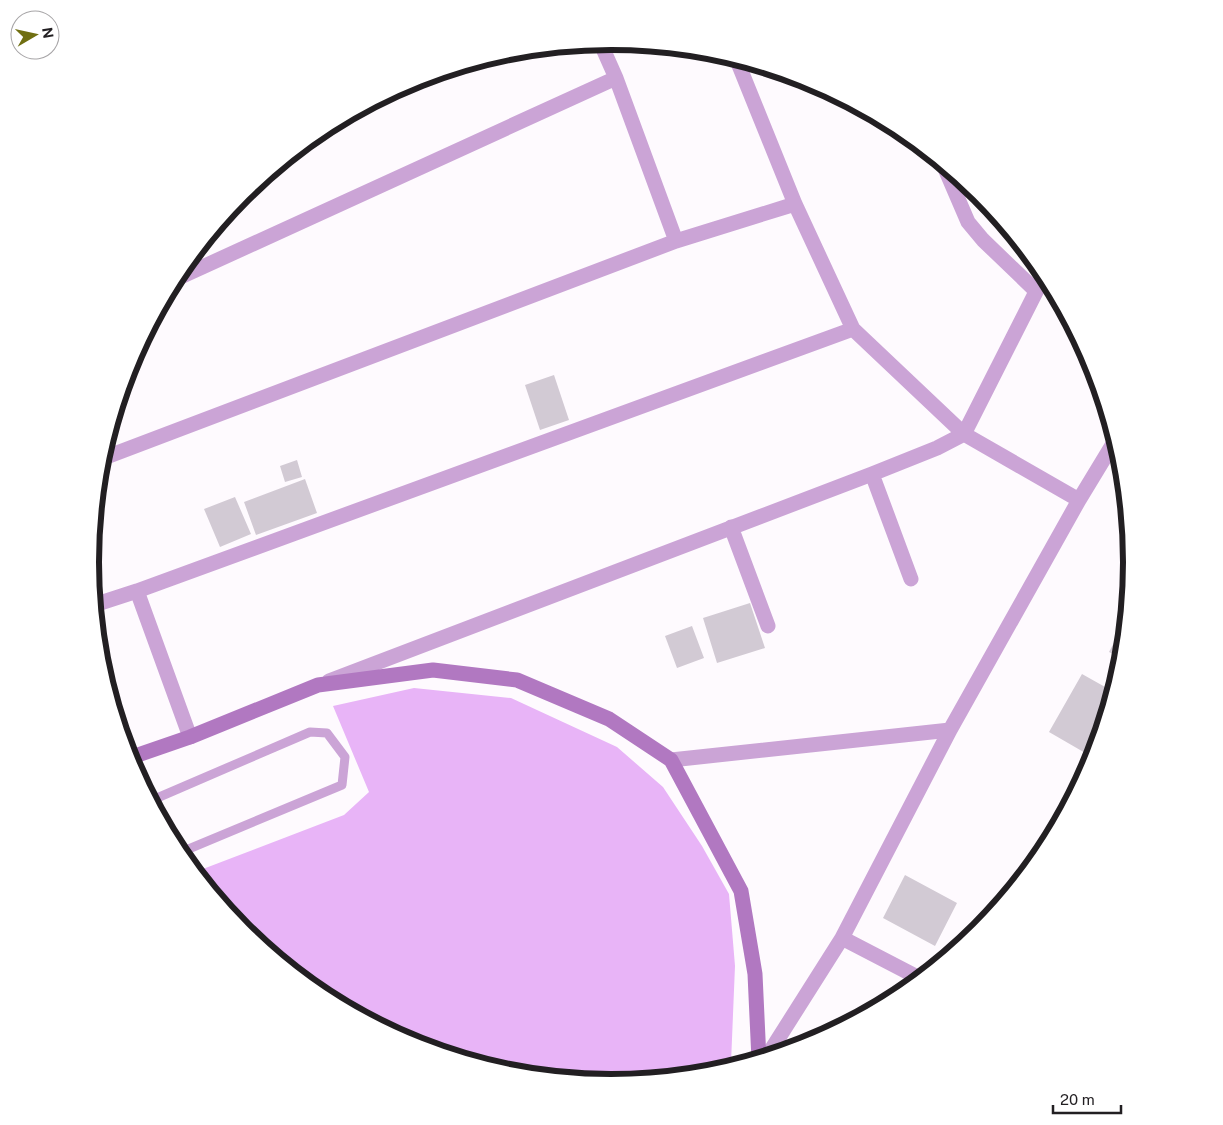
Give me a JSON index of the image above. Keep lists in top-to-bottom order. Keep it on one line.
{"scale_bar":"20 m","north":"right"}
